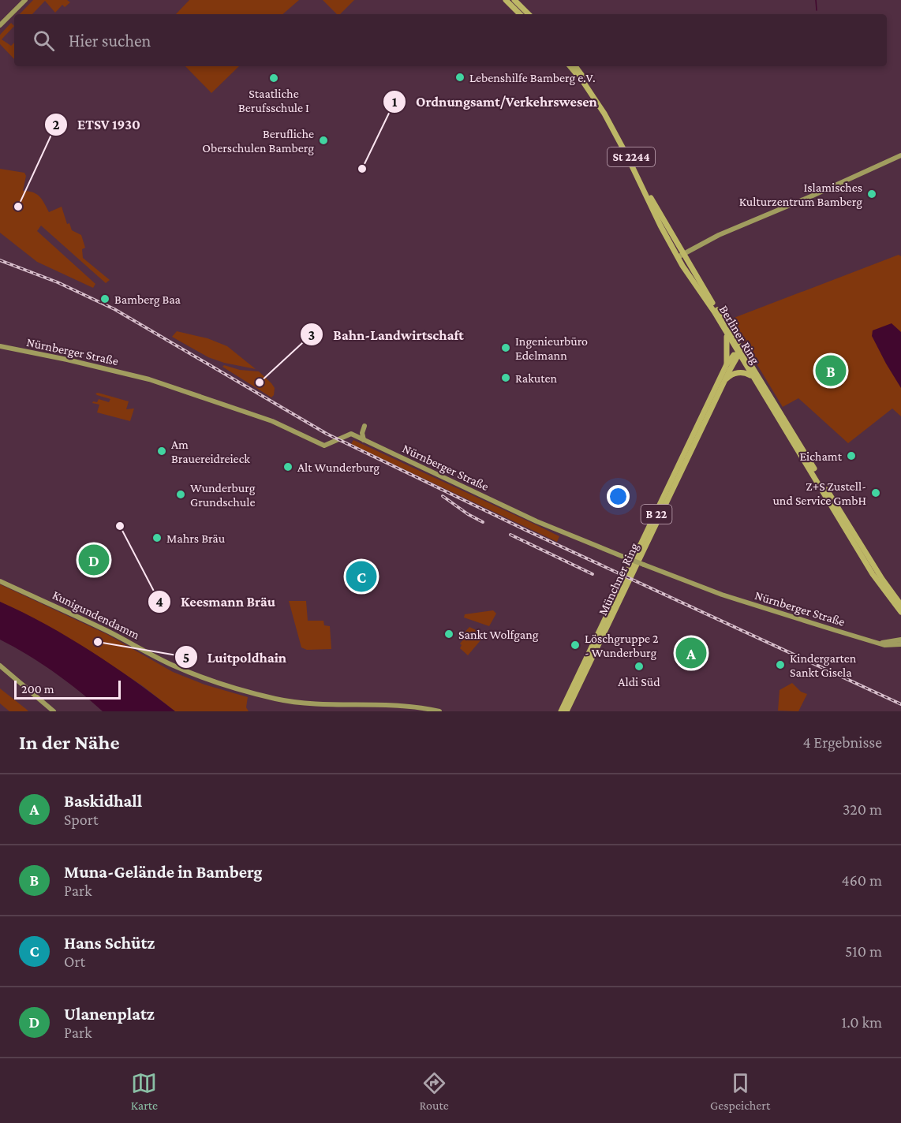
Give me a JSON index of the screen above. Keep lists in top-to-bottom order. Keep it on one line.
{"streets":{"main road":["St 2244","Berliner Ring","B 22","Münchner Ring"],"street":["Nürnberger Straße","Kunigundendamm"]},"crossings":[["Berliner Ring","B 22"],["Berliner Ring","Münchner Ring"],["B 22","Münchner Ring"]],"places":["Lebenshilfe Bamberg e.V.","Staatliche Berufsschule I","Berufliche Oberschulen Bamberg","Ordnungsamt/Verkehrswesen","Islamisches Kulturzentrum Bamberg","ETSV 1930","Bamberg Baa","Ingenieurbüro Edelmann","Rakuten","Bahn-Landwirtschaft","Am Brauereidreieck","Eichamt","Alt Wunderburg","Z+S Zustell- und Service GmbH","Wunderburg Grundschule","Keesmann Bräu","Mahrs Bräu","Sankt Wolfgang","Luitpoldhain","Löschgruppe 2 - Wunderburg","Kindergarten Sankt Gisela","Aldi Süd"],"scale_bar":"200 m","page":{"search":"Hier suchen","pins":["B","D","C","A"],"scale":"200 m","heading":["In der Nähe","4 Ergebnisse"],"list":[{"mark":"A","name":"Baskidhall","note":"Sport","value":"320 m"},{"mark":"B","name":"Muna-Gelände in Bamberg","note":"Park","value":"460 m"},{"mark":"C","name":"Hans Schütz","note":"Ort","value":"510 m"},{"mark":"D","name":"Ulanenplatz","note":"Park","value":"1.0 km"}],"nav":["Karte","Route","Gespeichert"]}}
